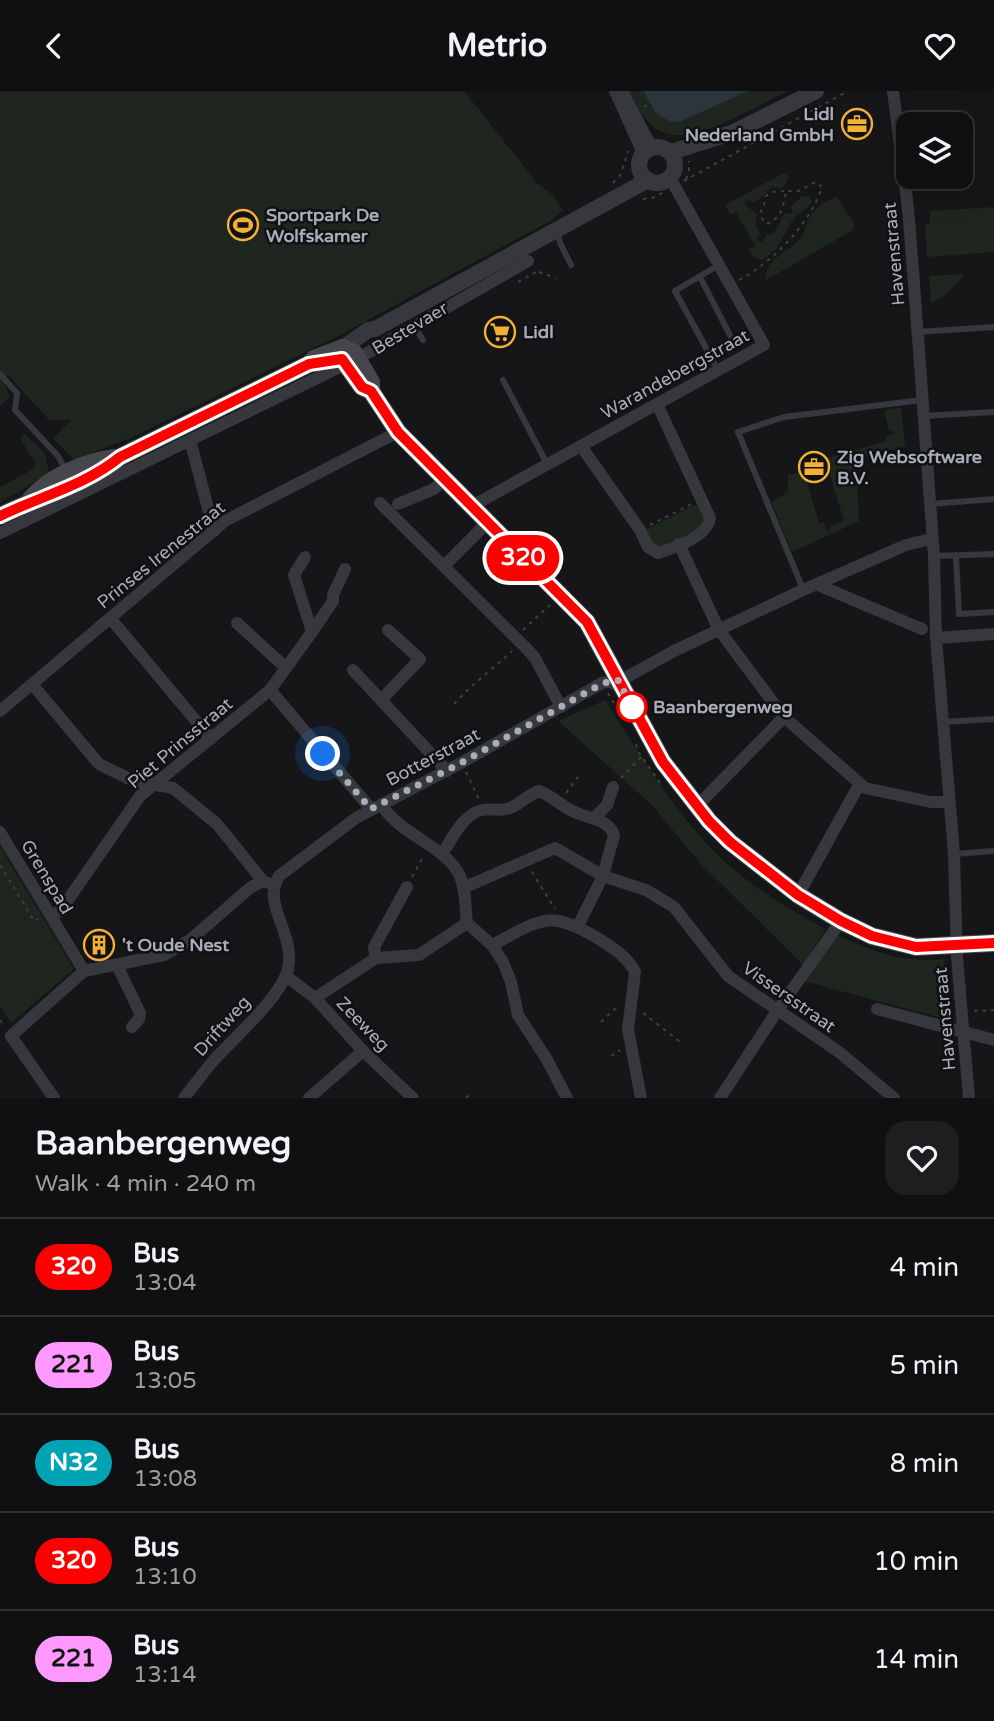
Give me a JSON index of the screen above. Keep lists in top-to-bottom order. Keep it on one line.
{"streets":{"main road":["Bestevaer"],"street":["Havenstraat","Warandebergstraat","Prinses Irenestraat","Piet Prinsstraat","Botterstraat","Grenspad","Vissersstraat","Zeeweg","Driftweg"]},"crossings":[["Havenstraat","Botterstraat"],["Piet Prinsstraat","Grenspad"],["Botterstraat","Grenspad"],["Zeeweg","Driftweg"]],"places":{"office":["Lidl Nederland GmbH","Zig Websoftware B.V."],"sports":["Sportpark De Wolfskamer"],"supermarket":["Lidl"],"other":["Baanbergenweg"],"building":["'t Oude Nest"]},"lines":["bus line 320"],"page":{"header":"Metrio","on_map":"320","heading":["Baanbergenweg","Walk · 4 min · 240 m"],"list":[{"mark":"320","name":"Bus","note":"13:04","value":"4 min"},{"mark":"221","name":"Bus","note":"13:05","value":"5 min"},{"mark":"N32","name":"Bus","note":"13:08","value":"8 min"},{"mark":"320","name":"Bus","note":"13:10","value":"10 min"},{"mark":"221","name":"Bus","note":"13:14","value":"14 min"}]}}
